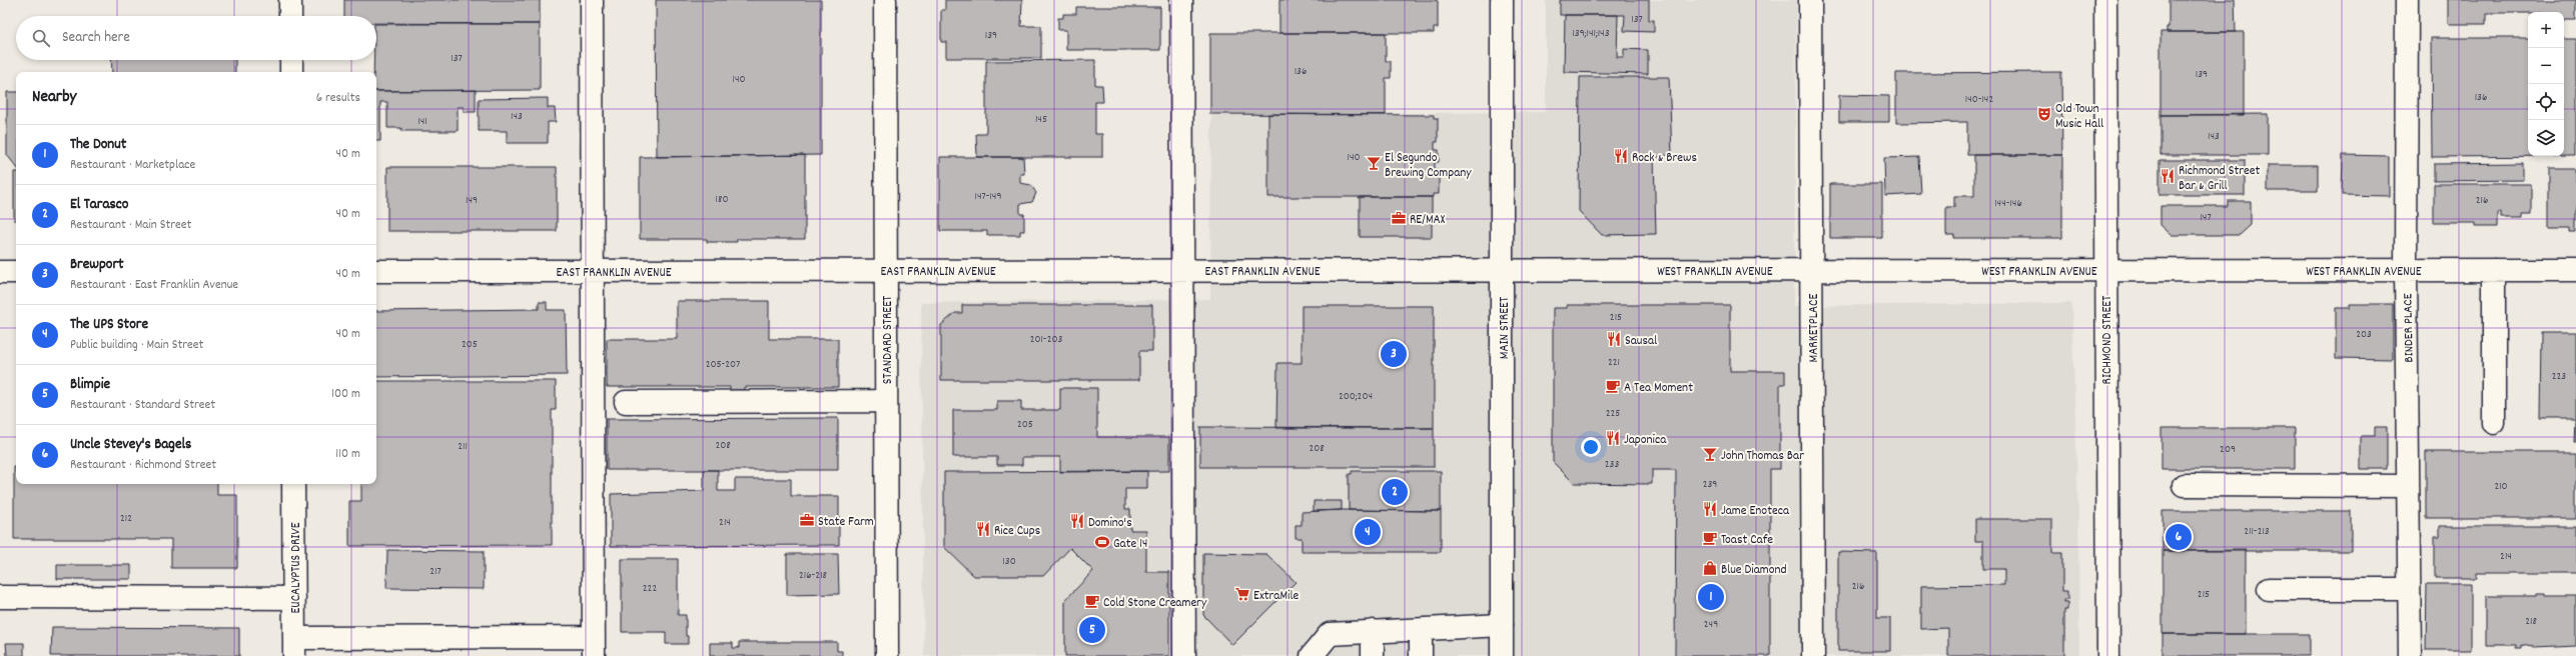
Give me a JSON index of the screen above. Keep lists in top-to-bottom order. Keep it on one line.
{"streets":{"street":["EAST FRANKLIN AVENUE","WEST FRANKLIN AVENUE","MAIN STREET","MARKETPLACE","BINDER PLACE","STANDARD STREET","RICHMOND STREET","EUCALYPTUS DRIVE"]},"crossings":[["EAST FRANKLIN AVENUE","WEST FRANKLIN AVENUE"],["EAST FRANKLIN AVENUE","MAIN STREET"],["EAST FRANKLIN AVENUE","STANDARD STREET"],["WEST FRANKLIN AVENUE","MAIN STREET"],["WEST FRANKLIN AVENUE","MARKETPLACE"],["WEST FRANKLIN AVENUE","BINDER PLACE"],["WEST FRANKLIN AVENUE","RICHMOND STREET"]],"places":{"theatre":["Old Town Music Hall"],"restaurant":["Rock & Brews","Richmond Street Bar & Grill","Sausal","Japonica","Jame Enoteca","Domino's","Rice Cups"],"bar":["El Segundo Brewing Company","John Thomas Bar"],"office":["RE/MAX","State Farm"],"cafe":["A Tea Moment","Toast Cafe","Cold Stone Creamery"],"sports":["Gate 14"],"shop":["Blue Diamond"],"supermarket":["ExtraMile"]},"house_numbers":["137","139;141;143","139","137","136","139","140","136","140-142","143","145","141","143","140","147-149","180","149","216","144-146","147","215","203","201-203","205","221","205-207","223","200;204","225","205","208","211","208","209","233","239","210","212","214","211-213","214","130","217","216-218","216","222","215","218","249"],"page":{"map_buttons":["+","−"],"search":"Search here","heading":["Nearby","6 results"],"list":[{"mark":"1","name":"The Donut","note":"Restaurant · Marketplace","value":"40 m"},{"mark":"2","name":"El Tarasco","note":"Restaurant · Main Street","value":"40 m"},{"mark":"3","name":"Brewport","note":"Restaurant · East Franklin Avenue","value":"40 m"},{"mark":"4","name":"The UPS Store","note":"Public building · Main Street","value":"40 m"},{"mark":"5","name":"Blimpie","note":"Restaurant · Standard Street","value":"100 m"},{"mark":"6","name":"Uncle Stevey's Bagels","note":"Restaurant · Richmond Street","value":"110 m"}],"pins":["3","2","4","6","1","5"]}}
